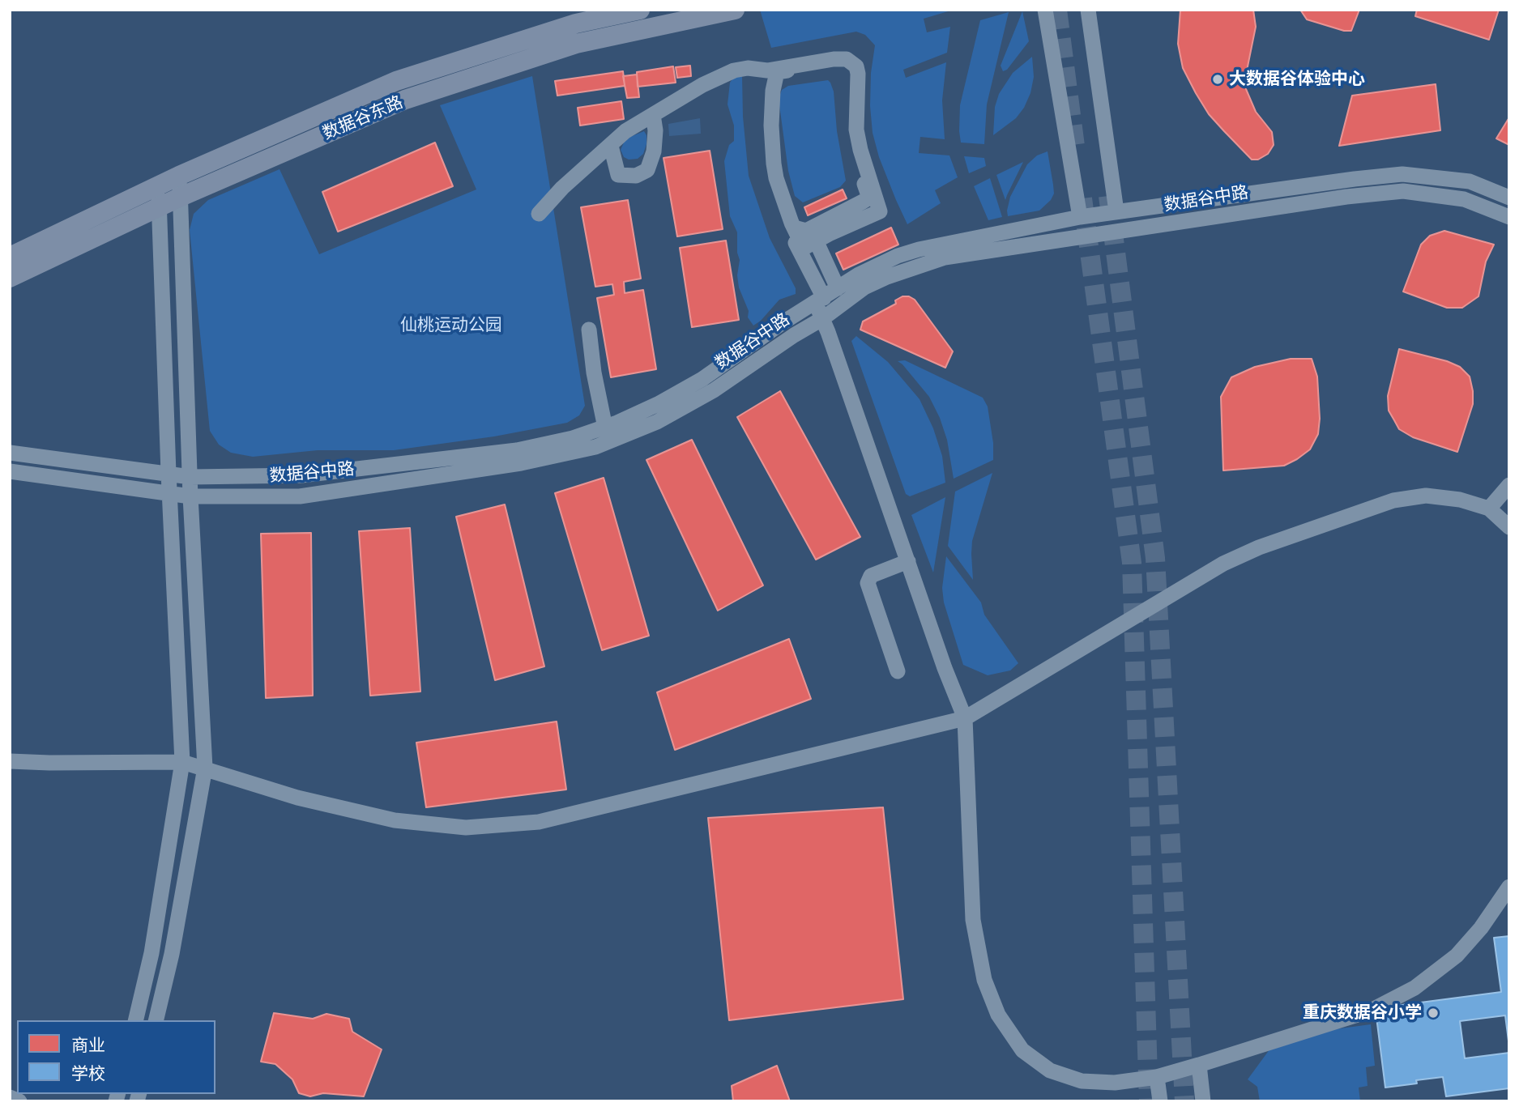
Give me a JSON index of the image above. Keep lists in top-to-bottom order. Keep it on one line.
{"streets":{"main road":["数据谷东路"],"street":["数据谷中路"]},"parks":["仙桃运动公园"],"places":["大数据谷体验中心","重庆数据谷小学"],"legend":["商业","学校"]}
